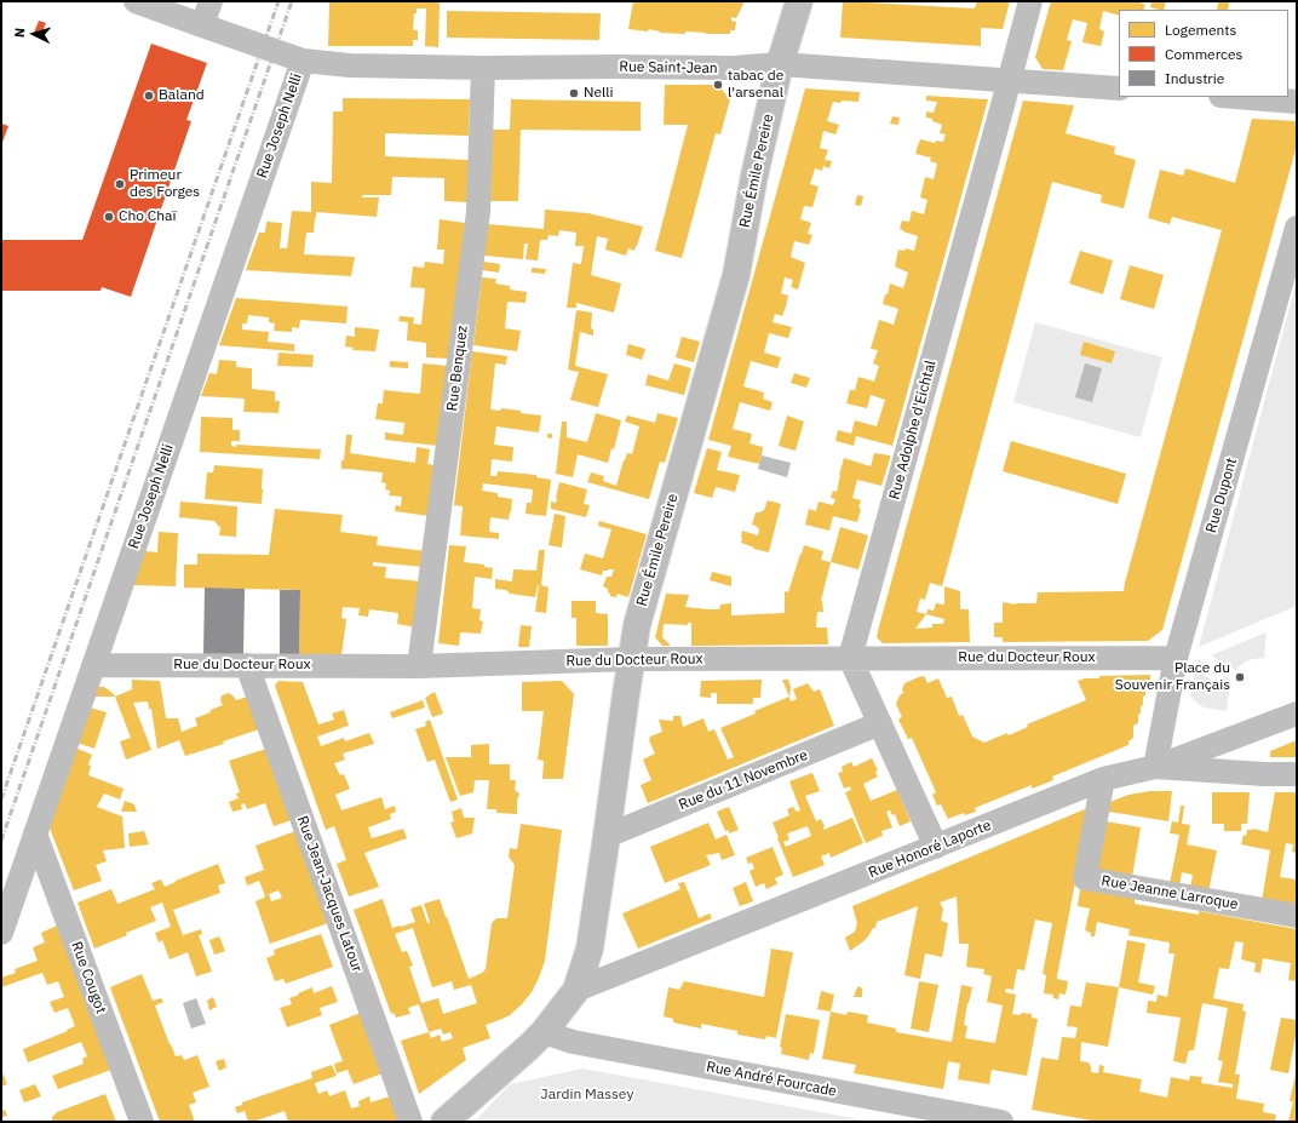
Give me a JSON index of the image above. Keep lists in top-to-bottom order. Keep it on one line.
{"streets":{"main road":["Rue Émile Pereire"],"street":["Rue Saint-Jean","Rue Joseph Nelli","Rue Benquez","Rue Adolphe d'Eichtal","Rue Dupont","Rue du Docteur Roux","Rue du 11 Novembre","Rue Honoré Laporte","Rue Jeanne Larroque","Rue Jean-Jacques Latour","Rue Cougot","Rue André Fourcade"]},"crossings":[["Rue Saint-Jean","Rue Joseph Nelli"],["Rue Saint-Jean","Rue Émile Pereire"],["Rue Saint-Jean","Rue Benquez"],["Rue Saint-Jean","Rue Adolphe d'Eichtal"],["Rue Joseph Nelli","Rue du Docteur Roux"],["Rue Joseph Nelli","Rue Cougot"],["Rue Émile Pereire","Rue du Docteur Roux"],["Rue Émile Pereire","Rue du 11 Novembre"],["Rue Émile Pereire","Rue Honoré Laporte"],["Rue Émile Pereire","Rue André Fourcade"],["Rue Benquez","Rue du Docteur Roux"],["Rue Adolphe d'Eichtal","Rue du Docteur Roux"],["Rue Dupont","Rue du Docteur Roux"],["Rue Dupont","Rue Honoré Laporte"],["Rue du Docteur Roux","Rue Jean-Jacques Latour"],["Rue Honoré Laporte","Rue Jeanne Larroque"]],"parks":["Jardin Massey"],"places":["tabac de l'arsenal","Nelli","Baland","Primeur des Forges","Cho Chaï","Place du Souvenir Français"],"legend":["Logements","Commerces","Industrie"],"north":"left"}
